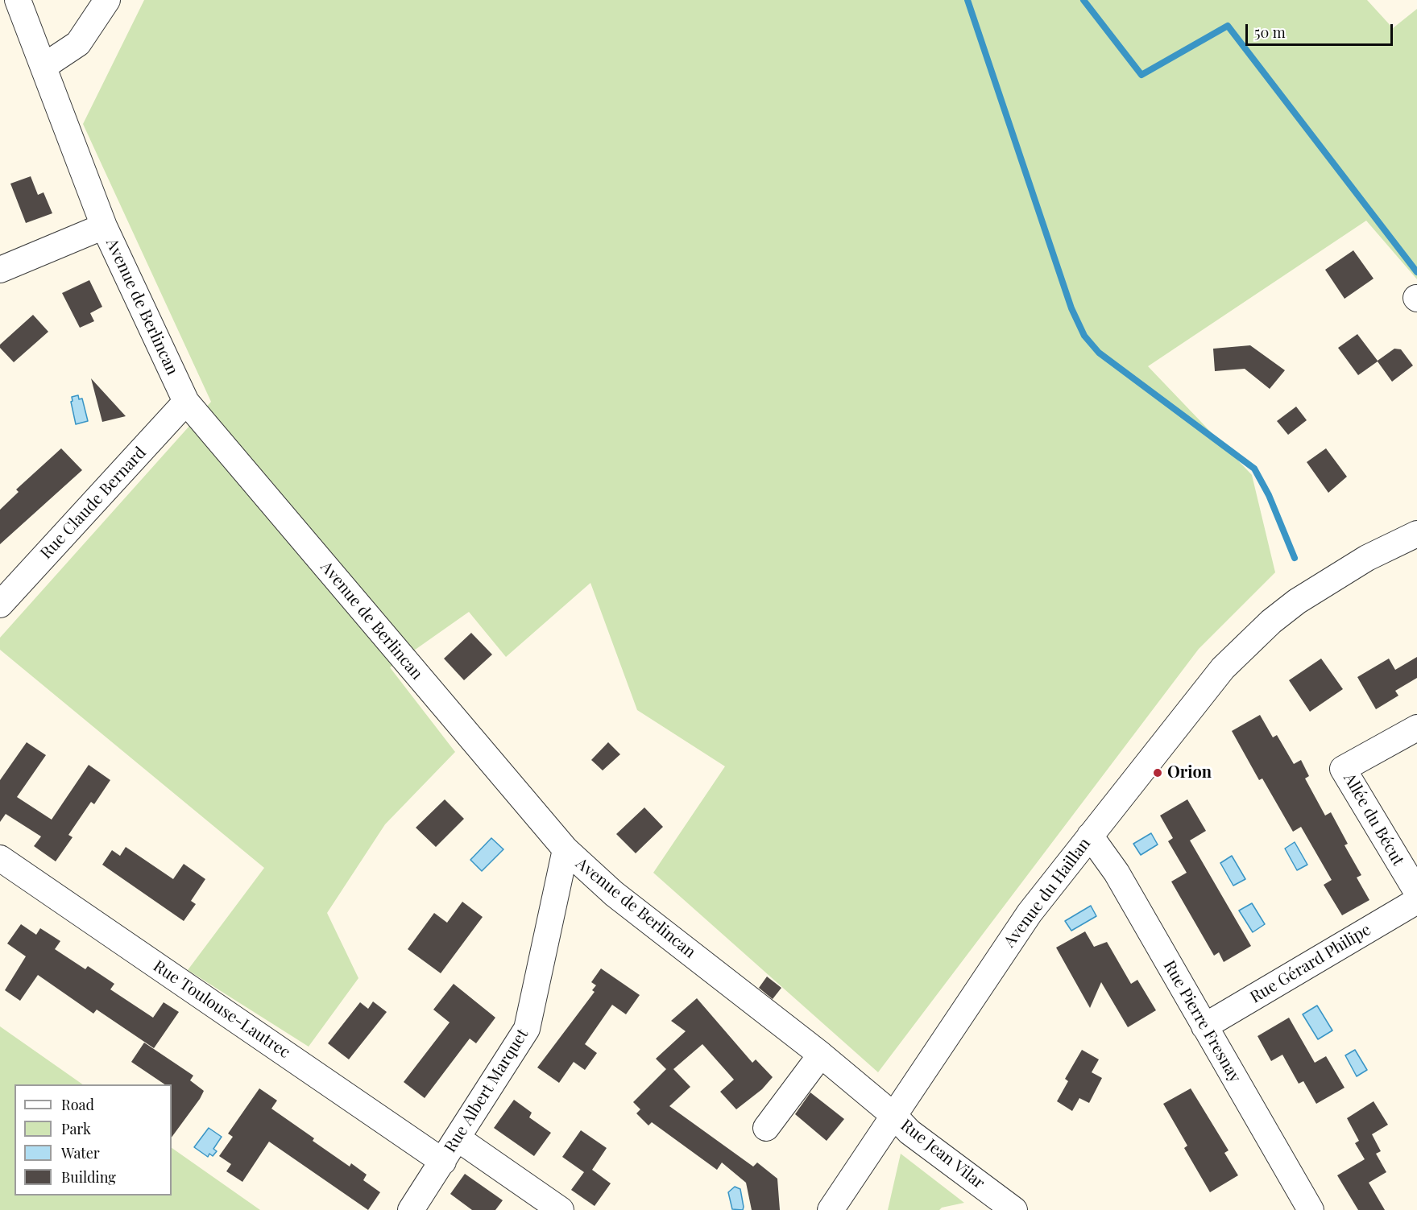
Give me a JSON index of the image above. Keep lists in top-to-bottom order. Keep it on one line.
{"streets":{"street":["Avenue de Berlincan","Rue Claude Bernard","Allée du Bécut","Avenue du Haillan","Rue Gérard Philipe","Rue Toulouse-Lautrec","Rue Pierre Fresnay","Rue Albert Marquet","Rue Jean Vilar"]},"crossings":[["Avenue de Berlincan","Rue Claude Bernard"],["Avenue de Berlincan","Avenue du Haillan"],["Avenue de Berlincan","Rue Albert Marquet"],["Avenue de Berlincan","Rue Jean Vilar"],["Avenue du Haillan","Rue Pierre Fresnay"],["Avenue du Haillan","Rue Jean Vilar"],["Rue Gérard Philipe","Rue Pierre Fresnay"],["Rue Toulouse-Lautrec","Rue Albert Marquet"]],"places":["Orion"],"legend":["Road","Park","Water","Building"],"scale_bar":"50 m"}
